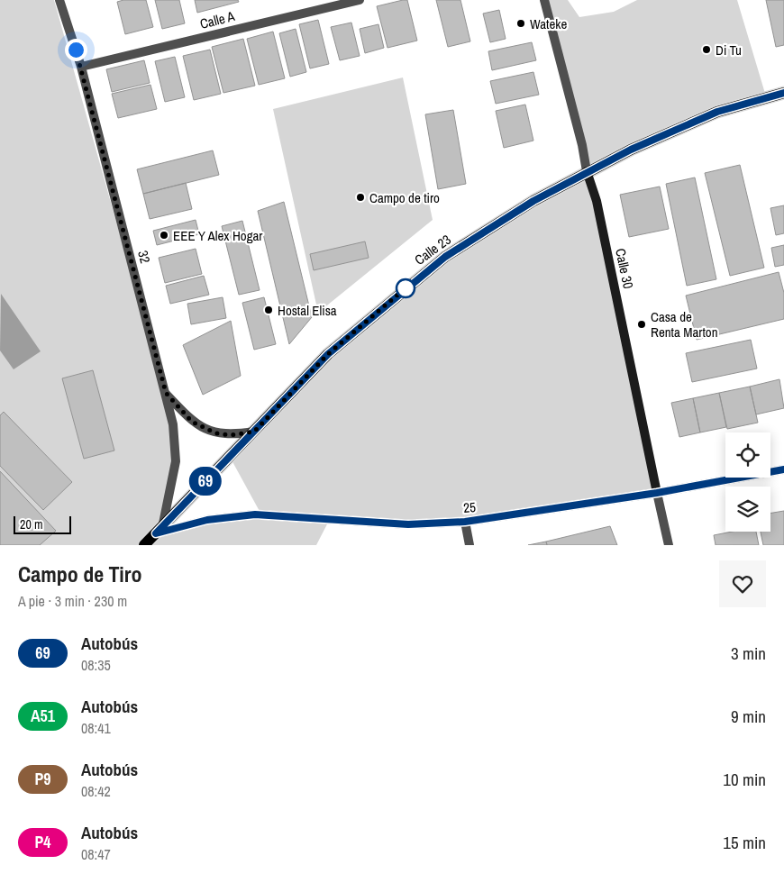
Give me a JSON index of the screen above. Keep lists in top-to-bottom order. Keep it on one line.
{"streets":{"main road":["Calle 23","Calle 30","25"],"street":["Calle A","32"]},"crossings":[["Calle A","32"],["Calle 23","32"],["Calle 23","Calle 30"],["Calle 23","25"],["Calle 30","25"]],"places":["Wateke","Di Tu","Campo de tiro","EEE Y Alex Hogar","Hostal Elisa","Casa de Renta Marton"],"lines":["bus line 69"],"scale_bar":"20 m","page":{"on_map":"69","scale":"20 m","heading":["Campo de Tiro","A pie · 3 min · 230 m"],"list":[{"mark":"69","name":"Autobús","note":"08:35","value":"3 min"},{"mark":"A51","name":"Autobús","note":"08:41","value":"9 min"},{"mark":"P9","name":"Autobús","note":"08:42","value":"10 min"},{"mark":"P4","name":"Autobús","note":"08:47","value":"15 min"}]}}
